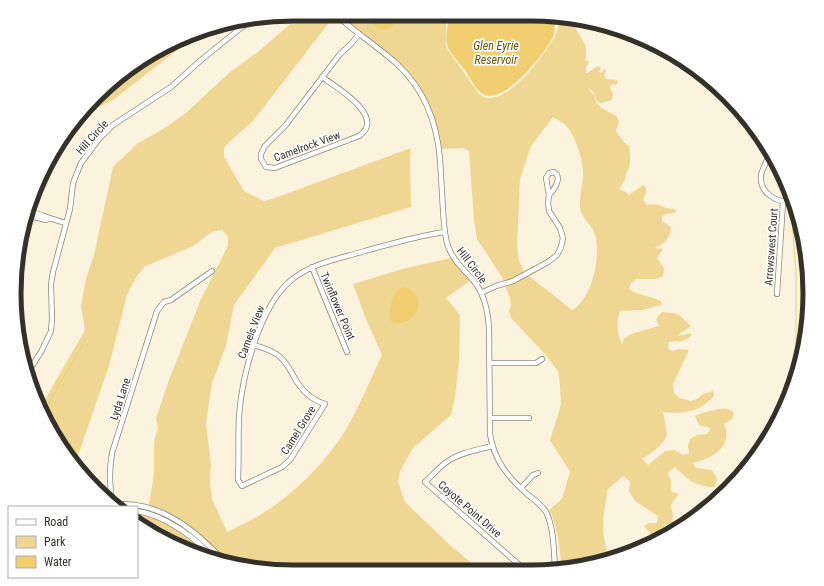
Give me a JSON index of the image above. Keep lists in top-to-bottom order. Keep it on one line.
{"streets":{"street":["Hill Circle","Camelrock View","Arrowswest Court","Twinflower Point","Camels View","Lyda Lane","Camel Grove","Coyote Point Drive"]},"crossings":[["Hill Circle","Camelrock View"],["Hill Circle","Camels View"],["Hill Circle","Coyote Point Drive"],["Twinflower Point","Camels View"],["Camels View","Camel Grove"]],"water":["Glen Eyrie Reservoir"],"legend":["Road","Park","Water"]}
